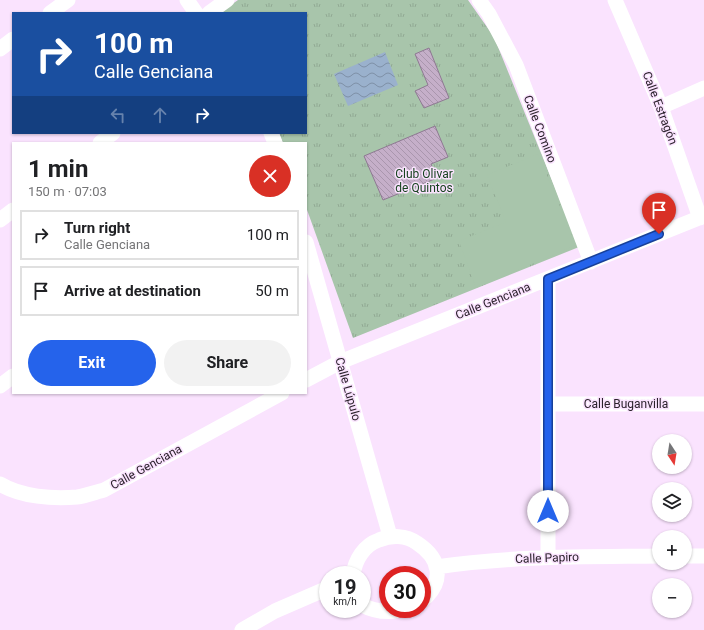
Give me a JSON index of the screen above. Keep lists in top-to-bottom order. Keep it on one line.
{"streets":{"street":["Calle Estragón","Calle Comino","Calle Genciana","Calle Lúpulo","Calle Buganvilla","Calle Papiro"]},"crossings":[["Calle Estragón","Calle Genciana"],["Calle Comino","Calle Genciana"],["Calle Genciana","Calle Lúpulo"]],"parks":["Club Olivar de Quintos"],"north":"bottom","page":{"turn":["100 m","Calle Genciana"],"heading":["1 min","150 m · 07:03"],"list":[{"name":"Turn right","note":"Calle Genciana","value":"100 m"},{"name":"Arrive at destination","value":"50 m"}],"buttons":["Exit","Share"],"map_buttons":["+","−"],"speed":"19 km/h","limit":"30"}}
